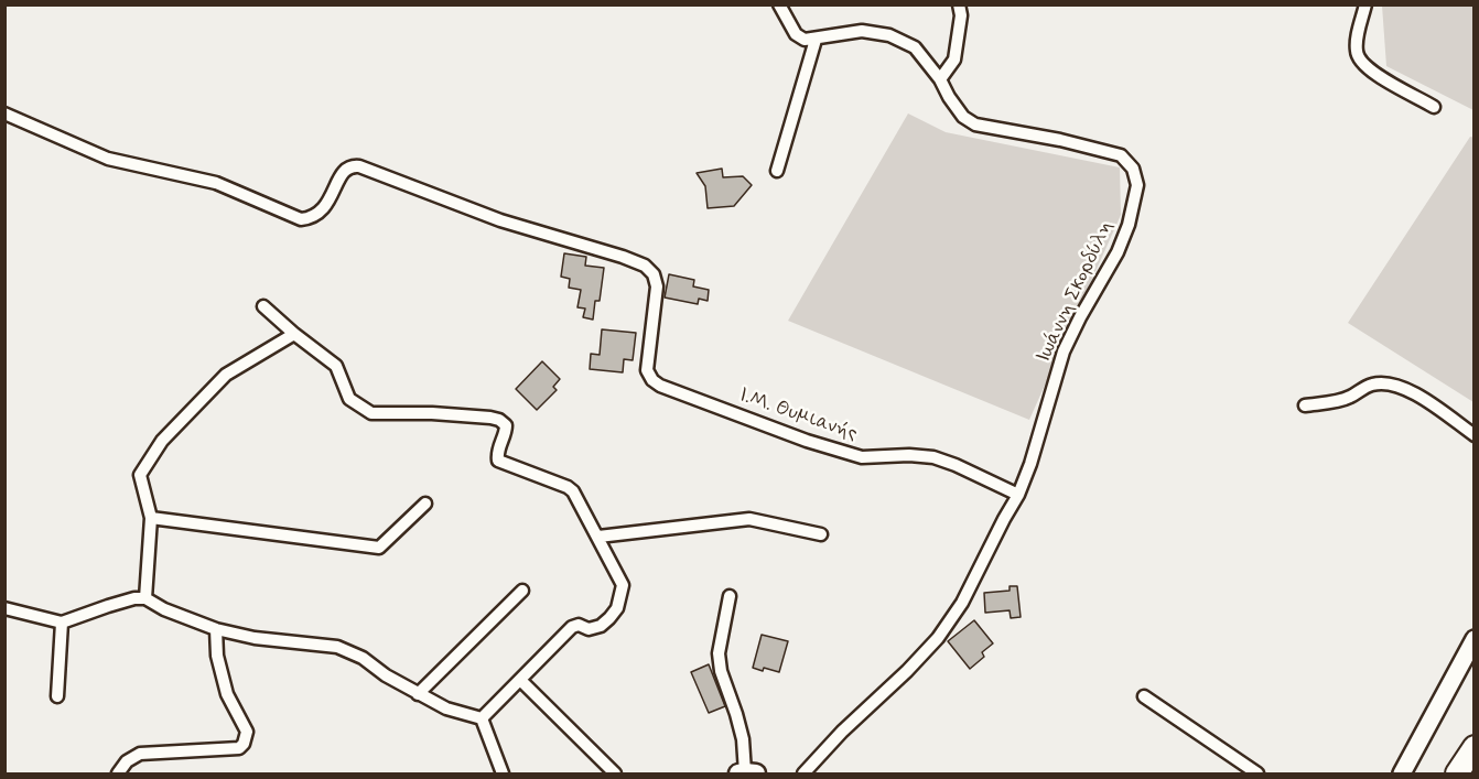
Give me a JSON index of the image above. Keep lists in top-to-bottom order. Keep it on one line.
{"streets":{"street":["Ιωάννη Σκορδύλη","Ι.Μ. Θυμιανής"]},"crossings":[["Ιωάννη Σκορδύλη","Ι.Μ. Θυμιανής"]]}
